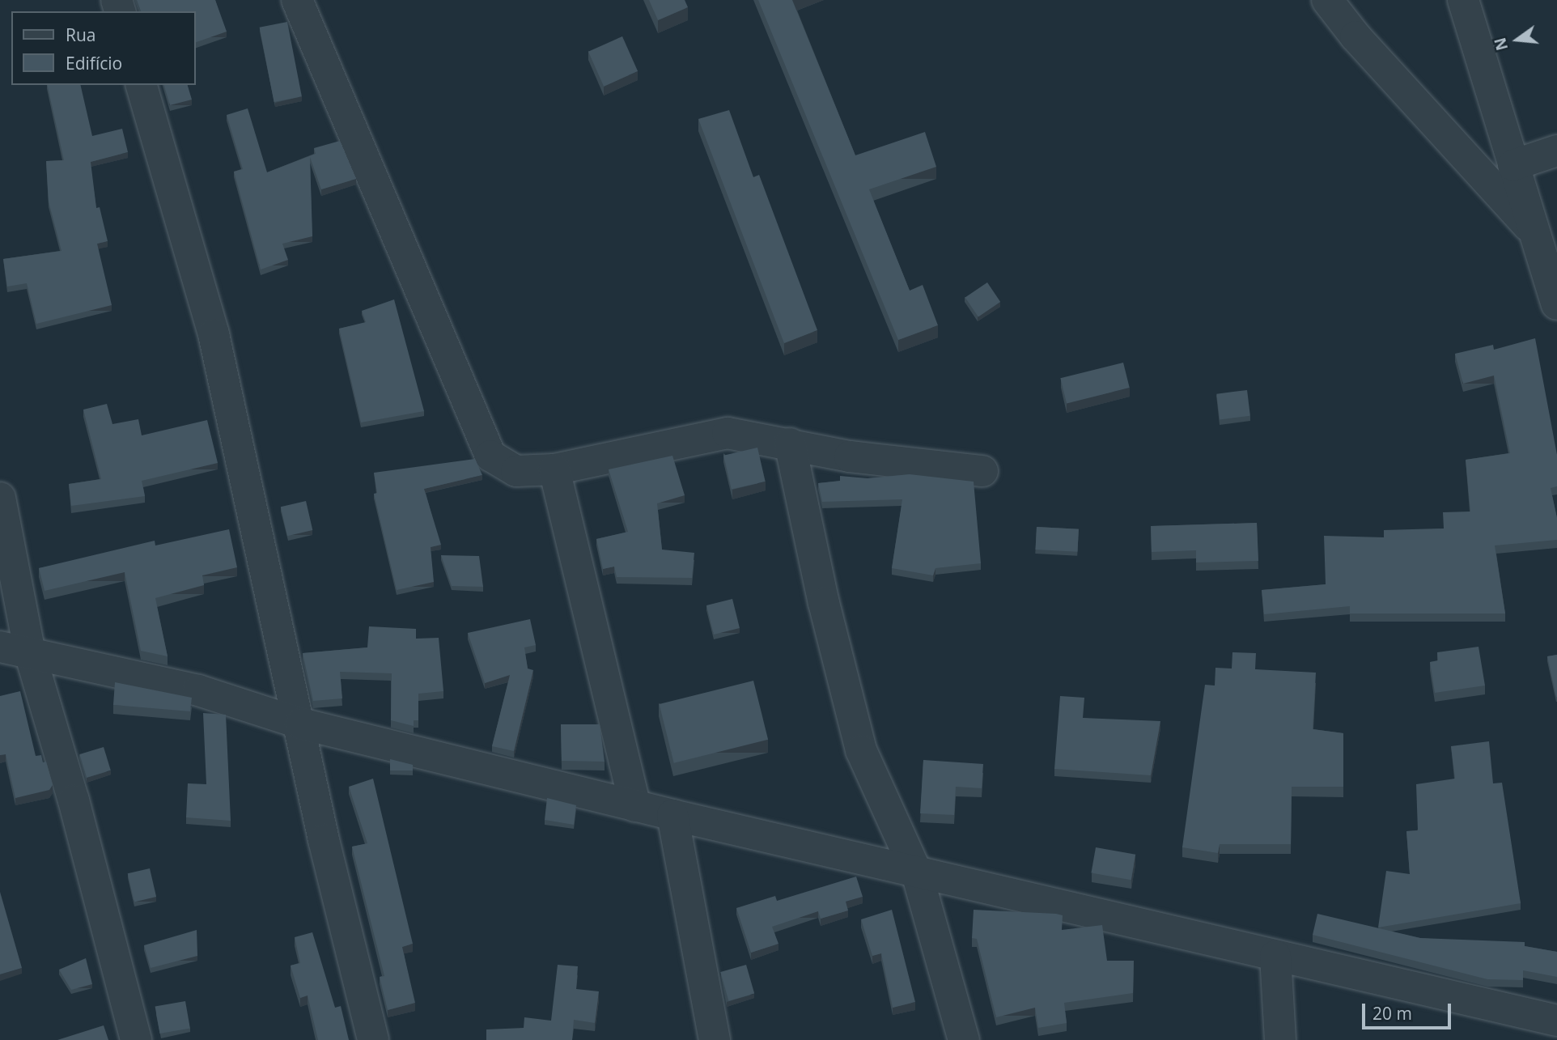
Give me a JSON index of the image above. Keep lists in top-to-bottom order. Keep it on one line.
{"legend":["Rua","Edifício"],"scale_bar":"20 m","north":"left"}
